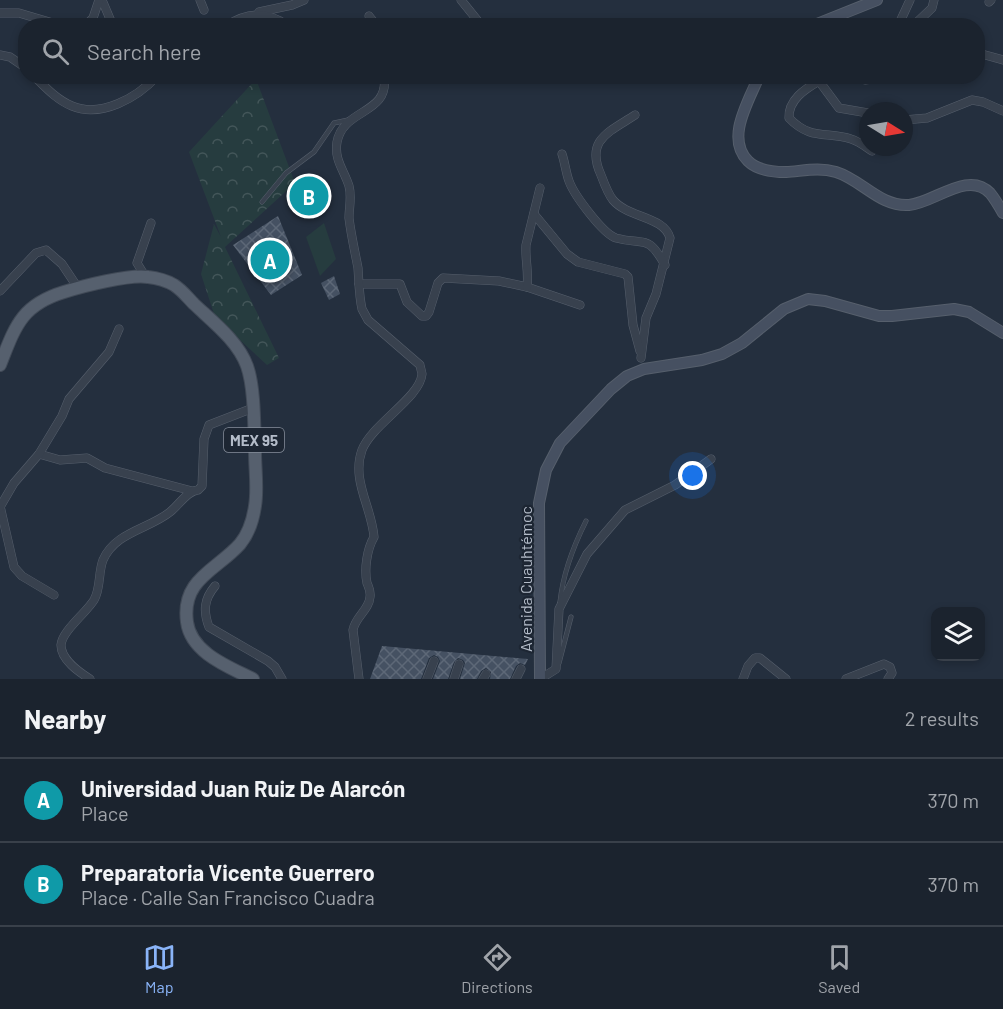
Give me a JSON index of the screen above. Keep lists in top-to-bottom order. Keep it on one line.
{"streets":{"main road":["MEX 95","Avenida Cuauhtémoc"]},"north":"right","page":{"search":"Search here","pins":["B","A"],"heading":["Nearby","2 results"],"list":[{"mark":"A","name":"Universidad Juan Ruiz De Alarcón","note":"Place","value":"370 m"},{"mark":"B","name":"Preparatoria Vicente Guerrero","note":"Place · Calle San Francisco Cuadra","value":"370 m"}],"nav":["Map","Directions","Saved"]}}
